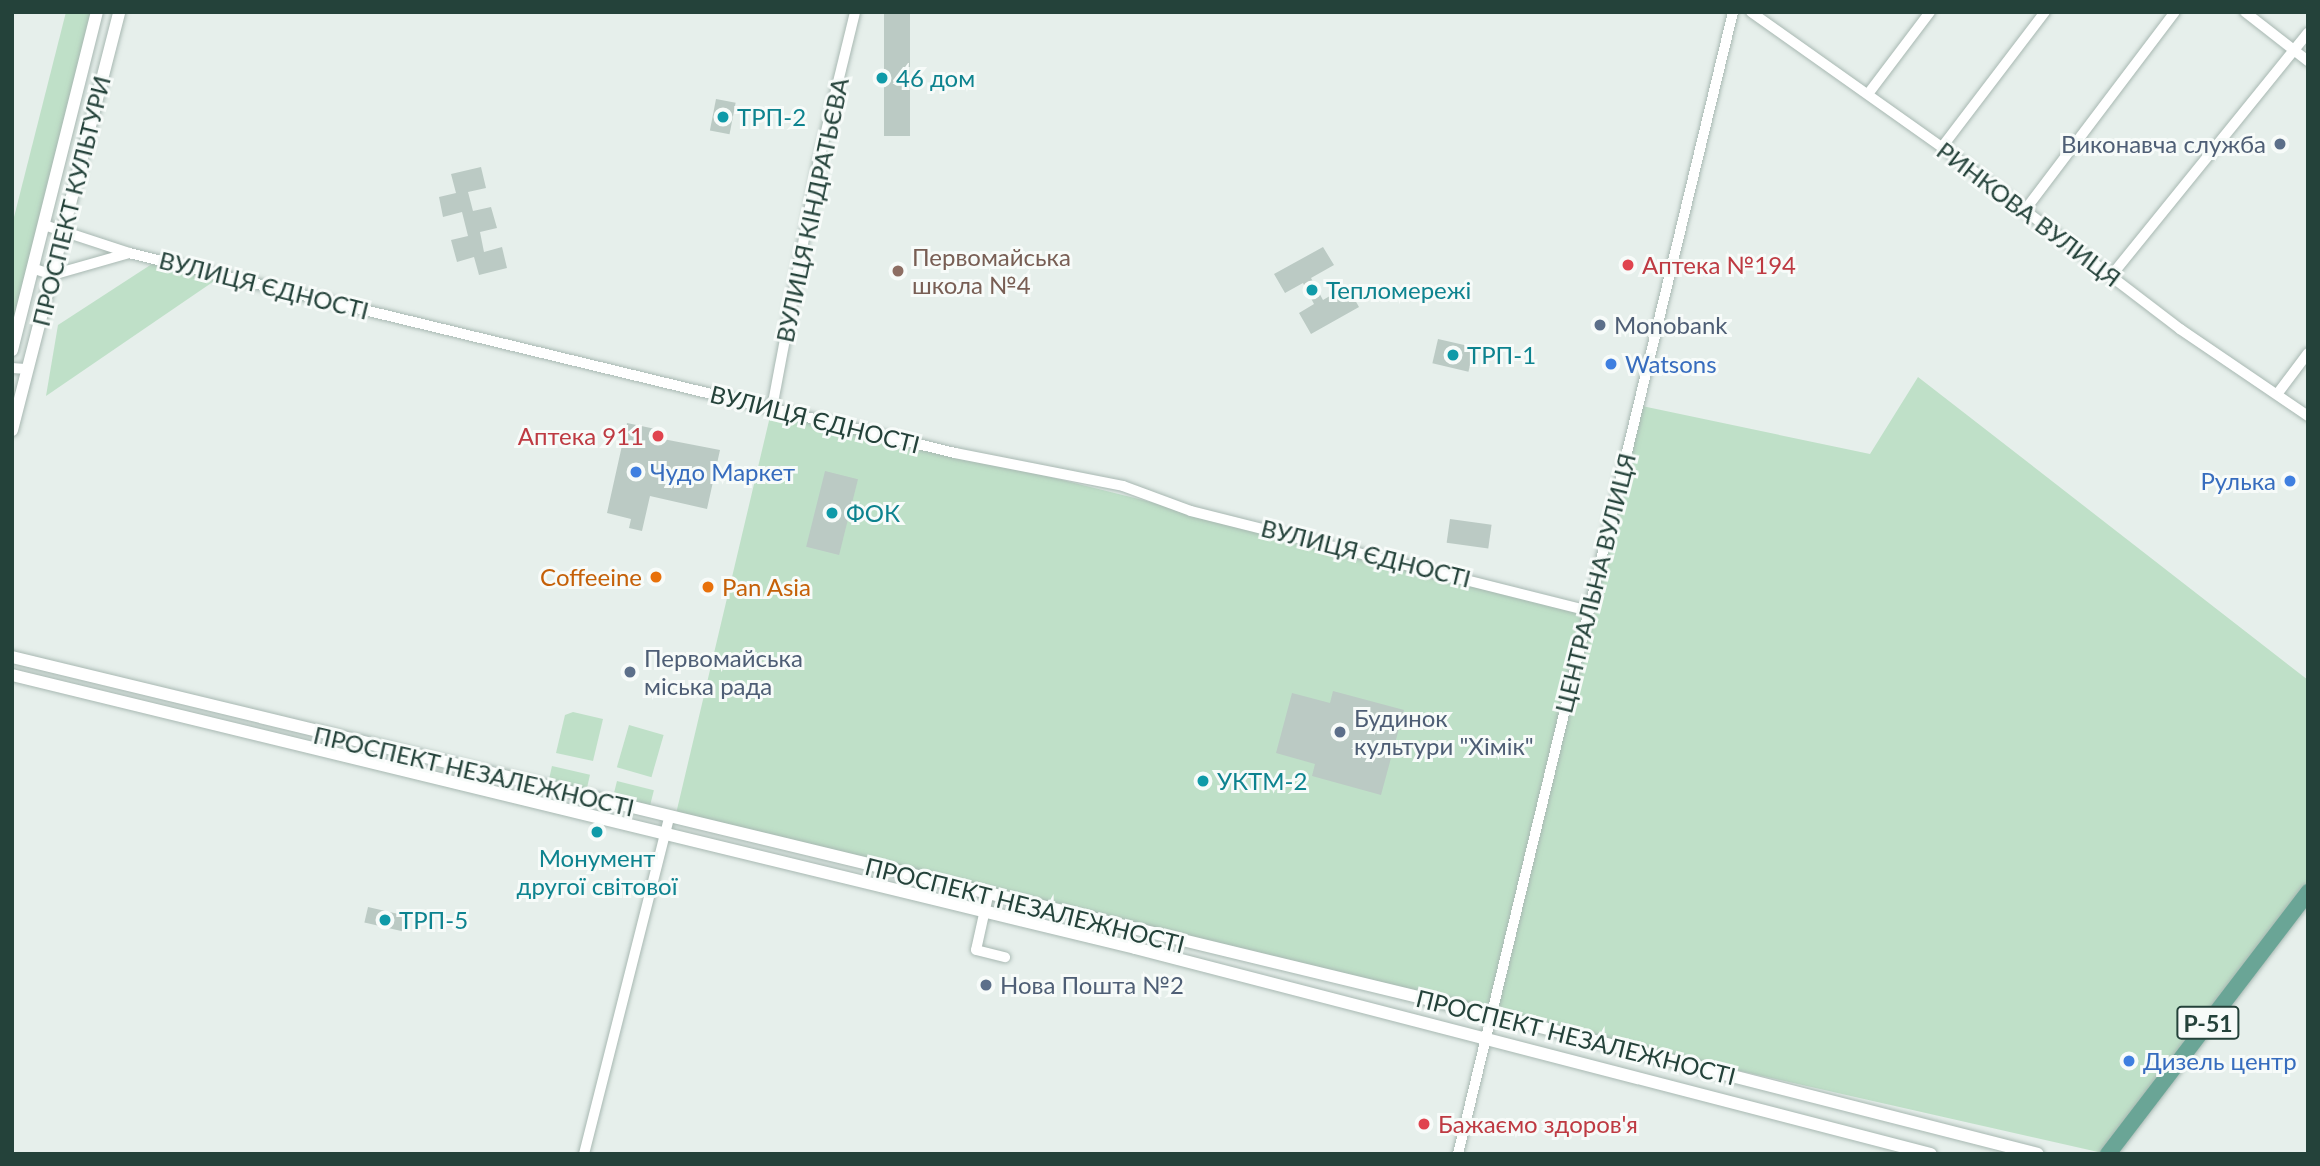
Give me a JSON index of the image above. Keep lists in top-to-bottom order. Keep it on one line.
{"streets":{"main road":["Р-51"],"street":["ПРОСПЕКТ КУЛЬТУРИ","ВУЛИЦЯ КІНДРАТЬЄВА","РИНКОВА ВУЛИЦЯ","ВУЛИЦЯ ЄДНОСТІ","ЦЕНТРАЛЬНА ВУЛИЦЯ","ПРОСПЕКТ НЕЗАЛЕЖНОСТІ"]},"crossings":[["ПРОСПЕКТ КУЛЬТУРИ","ВУЛИЦЯ ЄДНОСТІ"],["ВУЛИЦЯ КІНДРАТЬЄВА","ВУЛИЦЯ ЄДНОСТІ"],["ВУЛИЦЯ ЄДНОСТІ","ЦЕНТРАЛЬНА ВУЛИЦЯ"],["ЦЕНТРАЛЬНА ВУЛИЦЯ","ПРОСПЕКТ НЕЗАЛЕЖНОСТІ"]],"places":["46 дом","ТРП-2","Виконавча служба","Аптека №194","Первомайська школа №4","Тепломережі","Monobank","ТРП-1","Watsons","Аптека 911","Чудо Маркет","Рулька","ФОК","Coffeeine","Pan Asia","Первомайська мiська рада","Будинок культури \"Хімік\"","УКТМ-2","Монумент другої світової","ТРП-5","Нова Пошта №2","Дизель центр","Бажаємо здоров'я"]}
